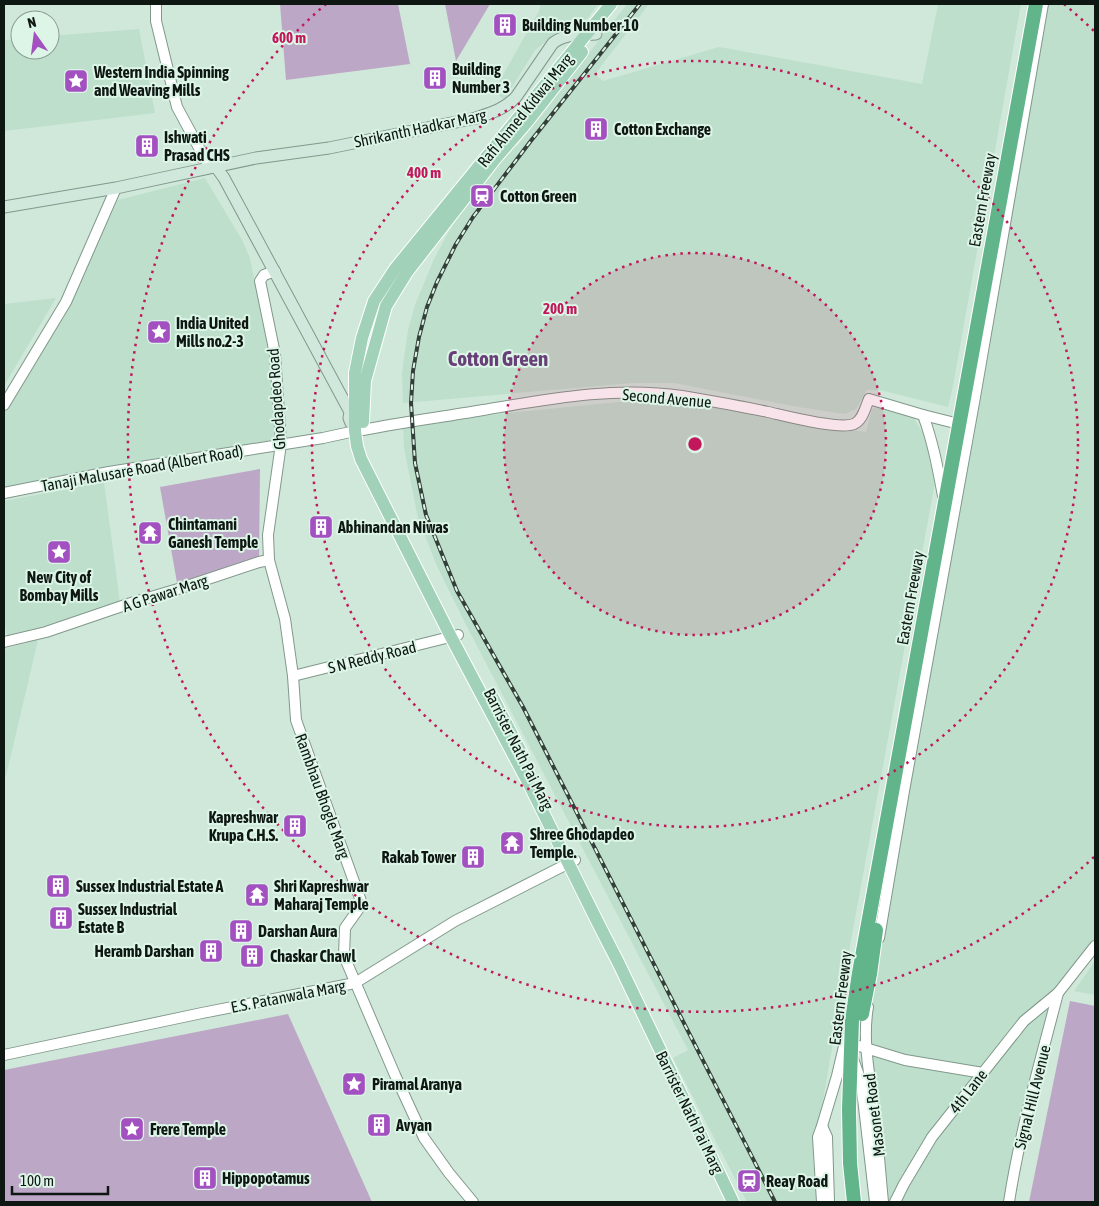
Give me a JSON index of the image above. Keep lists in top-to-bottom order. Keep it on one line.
{"streets":{"highway":["Eastern Freeway"],"main road":["Rafi Ahmed Kidwai Marg","Shrikanth Hadkar Marg","Barrister Nath Pai Marg"],"street":["Second Avenue","Ghodapdeo Road","Tanaji Malusare Road (Albert Road)","A G Pawar Marg","S N Reddy Road","Rambhau Bhogle Marg","E.S. Patanwala Marg","4th Lane","Signal Hill Avenue","Masonet Road"]},"crossings":[["Rafi Ahmed Kidwai Marg","Shrikanth Hadkar Marg"],["Rafi Ahmed Kidwai Marg","Second Avenue"],["Rafi Ahmed Kidwai Marg","Tanaji Malusare Road (Albert Road)"],["Rafi Ahmed Kidwai Marg","Barrister Nath Pai Marg"],["Eastern Freeway","Masonet Road"],["Second Avenue","Tanaji Malusare Road (Albert Road)"],["Second Avenue","Barrister Nath Pai Marg"],["Ghodapdeo Road","Tanaji Malusare Road (Albert Road)"],["Ghodapdeo Road","A G Pawar Marg"],["Ghodapdeo Road","Rambhau Bhogle Marg"],["Tanaji Malusare Road (Albert Road)","Barrister Nath Pai Marg"],["A G Pawar Marg","Rambhau Bhogle Marg"],["S N Reddy Road","Barrister Nath Pai Marg"],["S N Reddy Road","Rambhau Bhogle Marg"],["Barrister Nath Pai Marg","E.S. Patanwala Marg"],["Rambhau Bhogle Marg","E.S. Patanwala Marg"],["4th Lane","Signal Hill Avenue"]],"districts":["Cotton Green"],"places":{"building":["Building Number 10","Building Number 3","Cotton Exchange","Ishwati Prasad CHS","Abhinandan Niwas","Kapreshwar Krupa C.H.S.","Rakab Tower","Sussex Industrial Estate A","Sussex Industrial Estate B","Darshan Aura","Heramb Darshan","Chaskar Chawl","Avyan","Hippopotamus"],"place":["Western India Spinning and Weaving Mills","India United Mills no.2-3","New City of Bombay Mills","Piramal Aranya","Frere Temple"],"station":["Cotton Green","Reay Road"],"temple":["Chintamani Ganesh Temple","Shree Ghodapdeo Temple.","Shri Kapreshwar Maharaj Temple"]},"scale_bar":"100 m","north":"top","rings":["600 m","400 m","200 m"]}
